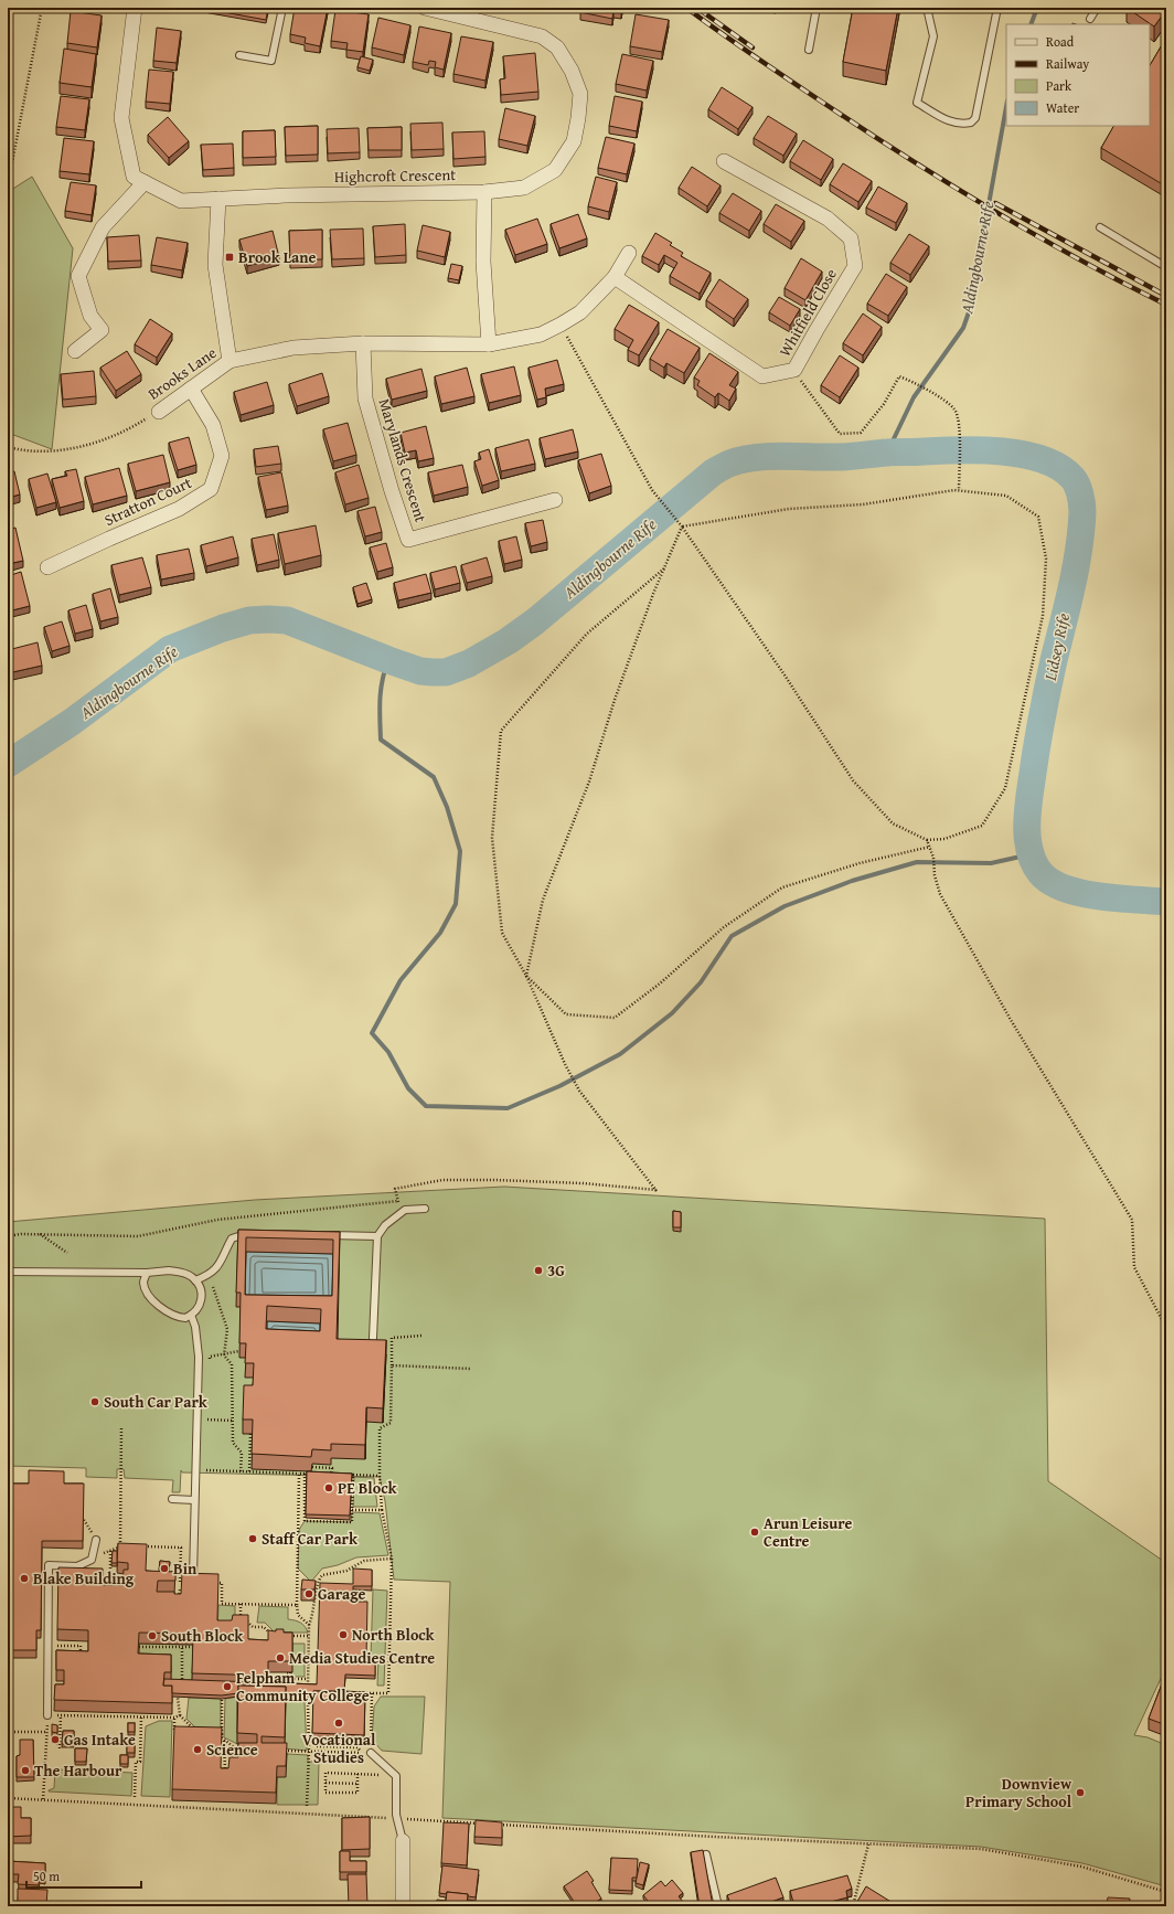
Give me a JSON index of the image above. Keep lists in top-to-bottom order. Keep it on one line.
{"streets":{"street":["Highcroft Crescent","Whitfield Close","Brooks Lane","Marylands Crescent","Stratton Court"]},"crossings":[["Whitfield Close","Brooks Lane"],["Brooks Lane","Marylands Crescent"],["Brooks Lane","Stratton Court"]],"water":["Aldingbourne Rife","Lidsey Rife"],"places":{"transit":["Brook Lane"],"other":["3G","South Car Park","PE Block","Arun Leisure Centre","Staff Car Park","Bin","Blake Building","Garage","North Block","South Block","Media Studies Centre","Felpham Community College","Vocational Studies","Gas Intake","Science","The Harbour","Downview Primary School"]},"legend":["Road","Railway","Park","Water"],"scale_bar":"50 m"}
